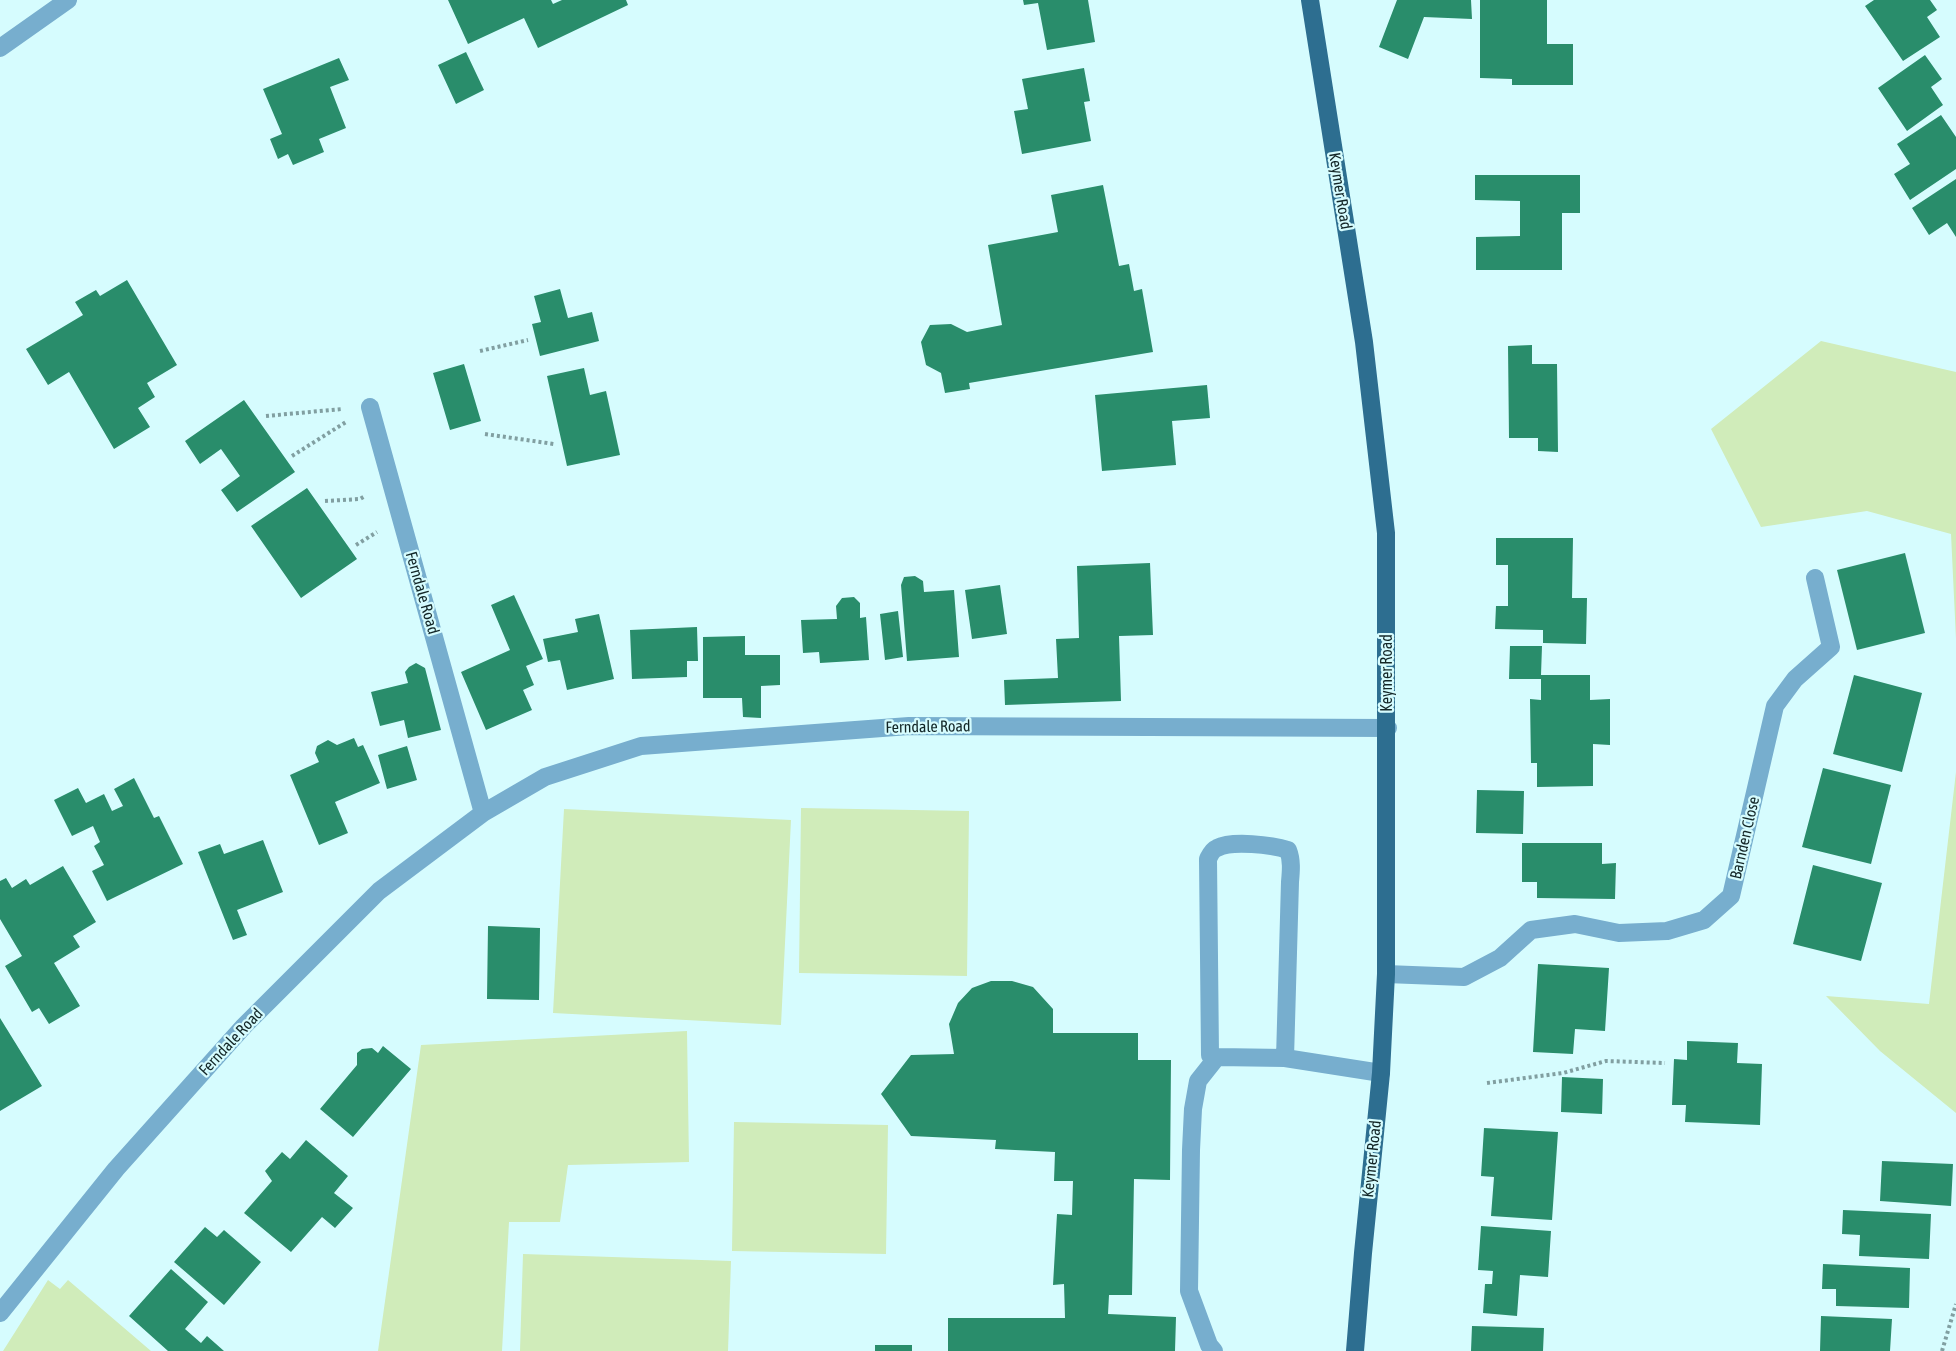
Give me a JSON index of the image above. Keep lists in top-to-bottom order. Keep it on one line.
{"streets":{"main road":["Keymer Road"],"street":["Ferndale Road","Barnden Close"]},"crossings":[["Keymer Road","Ferndale Road"],["Keymer Road","Barnden Close"]]}
